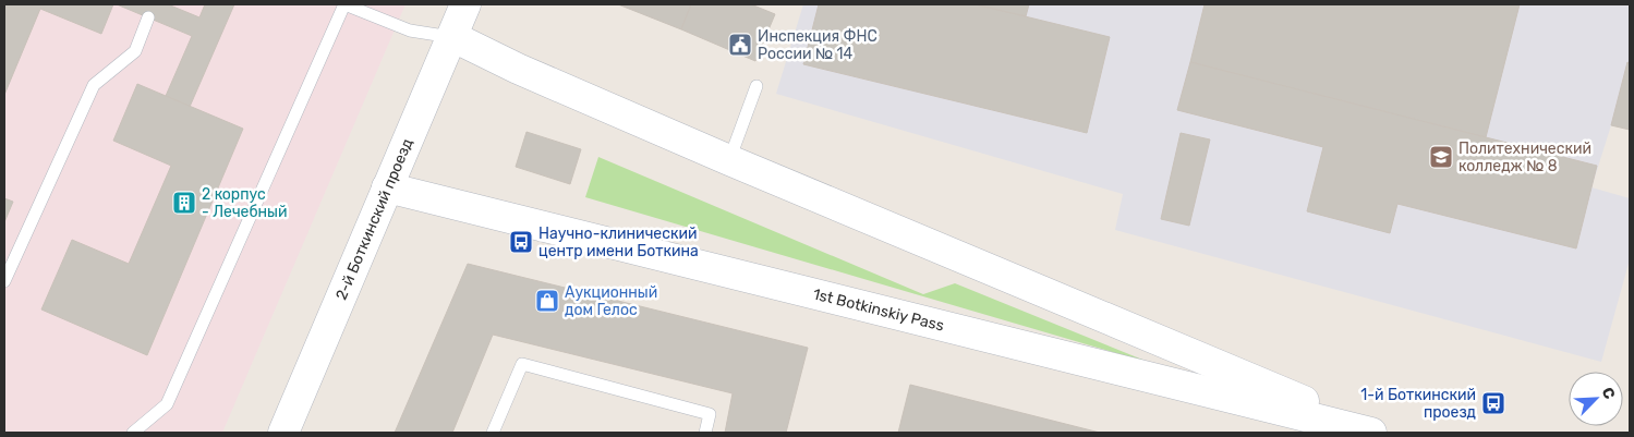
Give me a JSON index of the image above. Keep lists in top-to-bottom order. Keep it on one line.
{"streets":{"street":["2-й Боткинский проезд","1st Botkinskiy Pass"]},"crossings":[["2-й Боткинский проезд","1st Botkinskiy Pass"]],"places":{"public building":["Инспекция ФНС России № 14"],"school or university":["Политехнический колледж № 8"],"building":["2 корпус - Лечебный"],"bus stop":["Научно-клинический центр имени Боткина","1-й Боткинский проезд"],"shop":["Аукционный дом Гелос"]},"north":"top right"}
